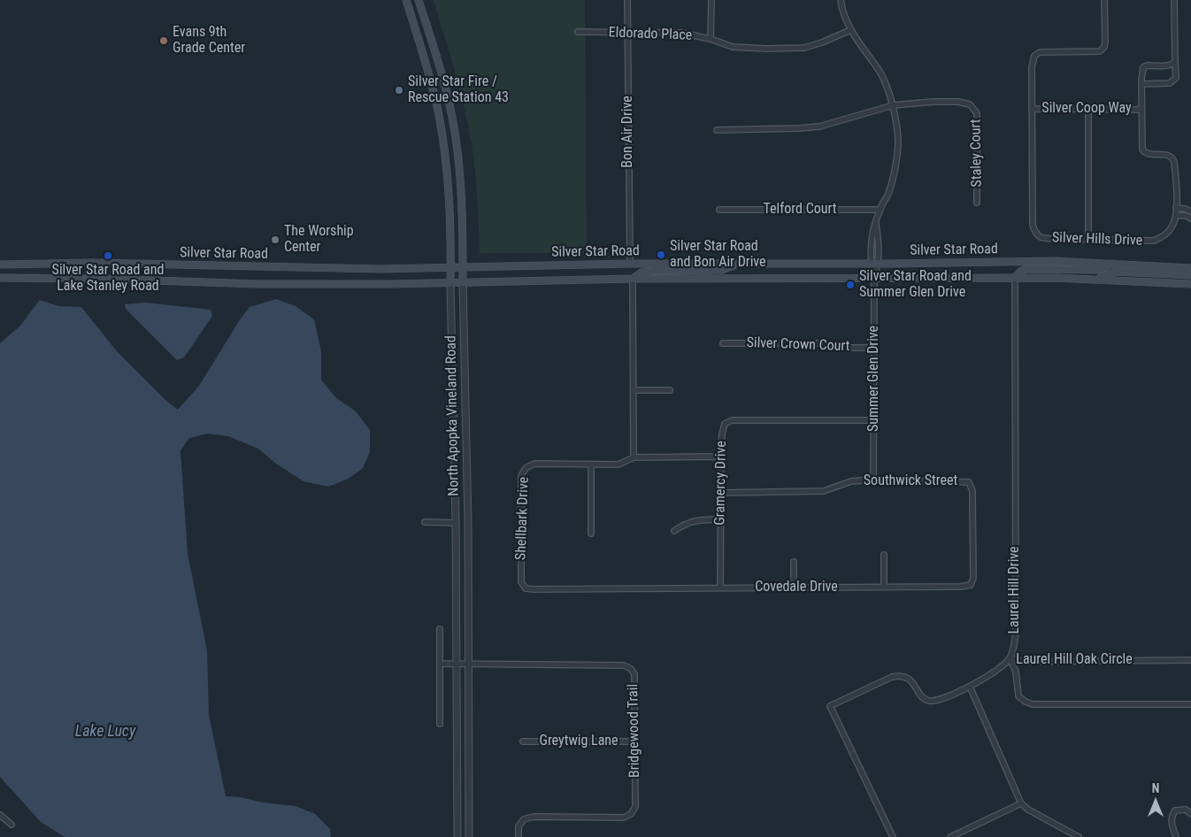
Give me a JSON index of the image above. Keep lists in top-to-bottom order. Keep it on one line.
{"streets":{"main road":["Silver Star Road","North Apopka Vineland Road"],"street":["Eldorado Place","Silver Coop Way","Bon Air Drive","Staley Court","Telford Court","Silver Hills Drive","Silver Crown Court","Summer Glen Drive","Southwick Street","Gramercy Drive","Shellbark Drive","Covedale Drive","Laurel Hill Drive","Laurel Hill Oak Circle","Bridgewood Trail","Greytwig Lane"]},"crossings":[["Eldorado Place","Bon Air Drive"],["Silver Coop Way","Silver Hills Drive"],["Bon Air Drive","Silver Star Road"],["Silver Star Road","Summer Glen Drive"],["Silver Star Road","North Apopka Vineland Road"],["Silver Star Road","Laurel Hill Drive"],["Silver Crown Court","Summer Glen Drive"],["Summer Glen Drive","Southwick Street"],["Summer Glen Drive","Gramercy Drive"],["North Apopka Vineland Road","Bridgewood Trail"],["Southwick Street","Gramercy Drive"],["Southwick Street","Covedale Drive"],["Gramercy Drive","Shellbark Drive"],["Gramercy Drive","Covedale Drive"],["Shellbark Drive","Covedale Drive"],["Laurel Hill Drive","Laurel Hill Oak Circle"],["Bridgewood Trail","Greytwig Lane"]],"water":["Lake Lucy"],"places":["Evans 9th Grade Center","Silver Star Fire / Rescue Station 43","The Worship Center","Silver Star Road and Bon Air Drive","Silver Star Road and Lake Stanley Road","Silver Star Road and Summer Glen Drive"],"north":"top"}
